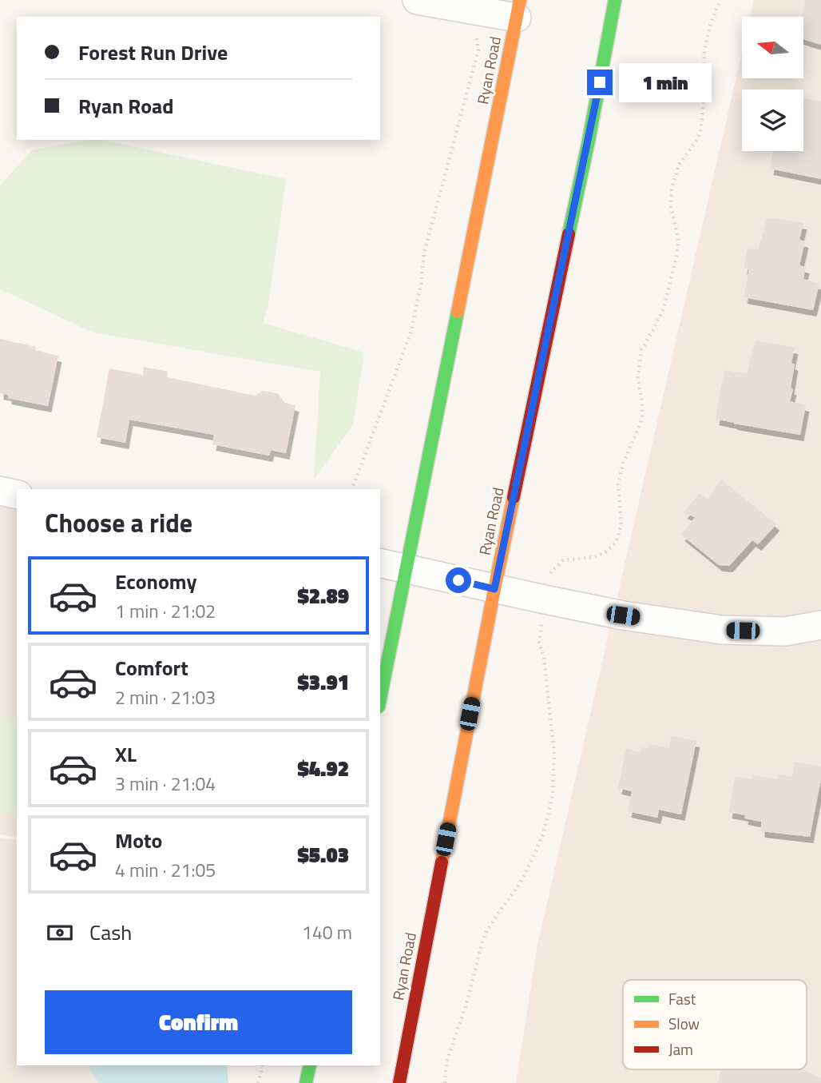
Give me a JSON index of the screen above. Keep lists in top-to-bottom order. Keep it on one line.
{"streets":{"main road":["Ryan Road"]},"legend":["Fast","Slow","Jam"],"north":"left","page":{"banner":["Forest Run Drive","Ryan Road"],"bubble":"1 min","heading":"Choose a ride","list":[{"name":"Economy","note":"1 min · 21:02","value":"$2.89"},{"name":"Comfort","note":"2 min · 21:03","value":"$3.91"},{"name":"XL","note":"3 min · 21:04","value":"$4.92"},{"name":"Moto","note":"4 min · 21:05","value":"$5.03"}],"pay":["Cash","140 m"],"buttons":"Confirm"}}
